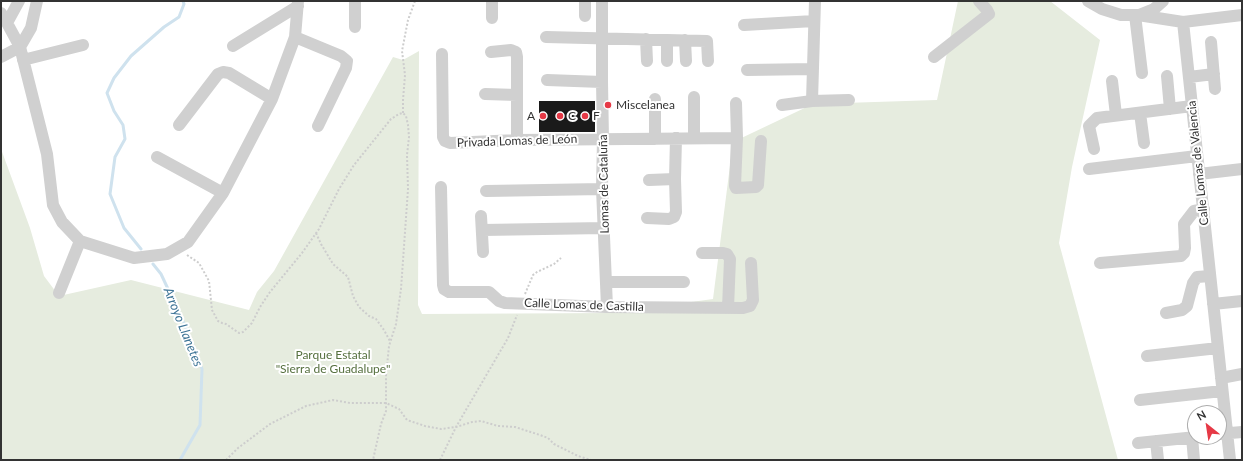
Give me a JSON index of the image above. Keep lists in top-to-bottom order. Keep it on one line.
{"streets":{"street":["Privada Lomas de León","Calle Lomas de Valencia","Lomas de Cataluña","Calle Lomas de Castilla"]},"crossings":[["Privada Lomas de León","Lomas de Cataluña"],["Lomas de Cataluña","Calle Lomas de Castilla"]],"water":["Arroyo Llanetes"],"parks":["Parque Estatal \"Sierra de Guadalupe\""],"places":["Miscelanea","A","C","F"],"north":"top left"}
